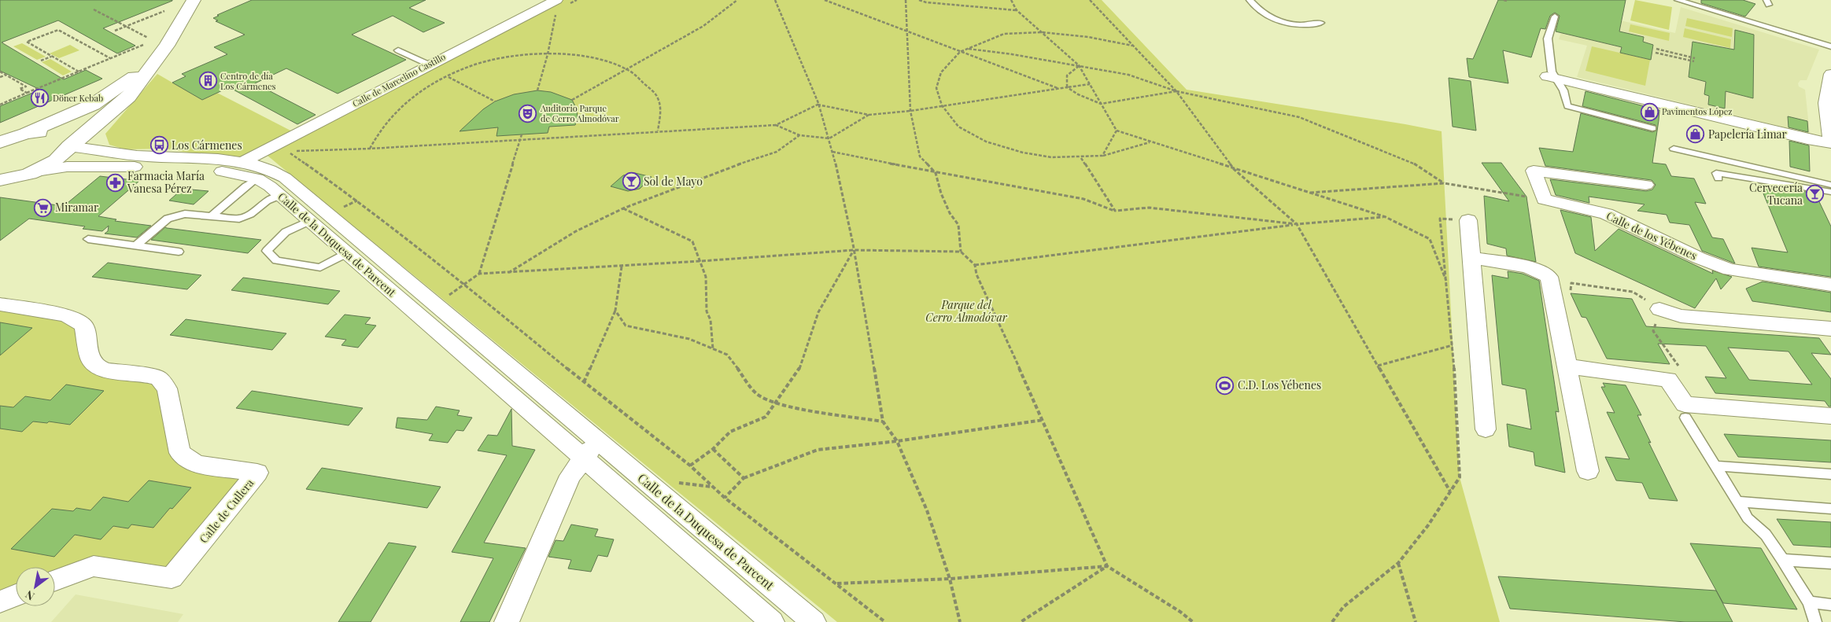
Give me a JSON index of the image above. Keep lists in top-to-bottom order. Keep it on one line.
{"streets":{"street":["Calle de Marcelino Castillo","Calle de los Yébenes","Calle de la Duquesa de Parcent","Calle de Cullera"]},"crossings":[["Calle de Marcelino Castillo","Calle de la Duquesa de Parcent"]],"parks":["Parque del Cerro Almodóvar"],"places":{"building":["Centro de día Los Cármenes"],"restaurant":["Döner Kebab"],"shop":["Pavimentos López","Papelería Limar"],"theatre":["Auditorio Parque de Cerro Almodóvar"],"bus stop":["Los Cármenes"],"bar":["Sol de Mayo","Cervecería Tucana"],"pharmacy":["Farmacia María Vanesa Pérez"],"supermarket":["Miramar"],"sports":["C.D. Los Yébenes"]},"north":"bottom left"}
